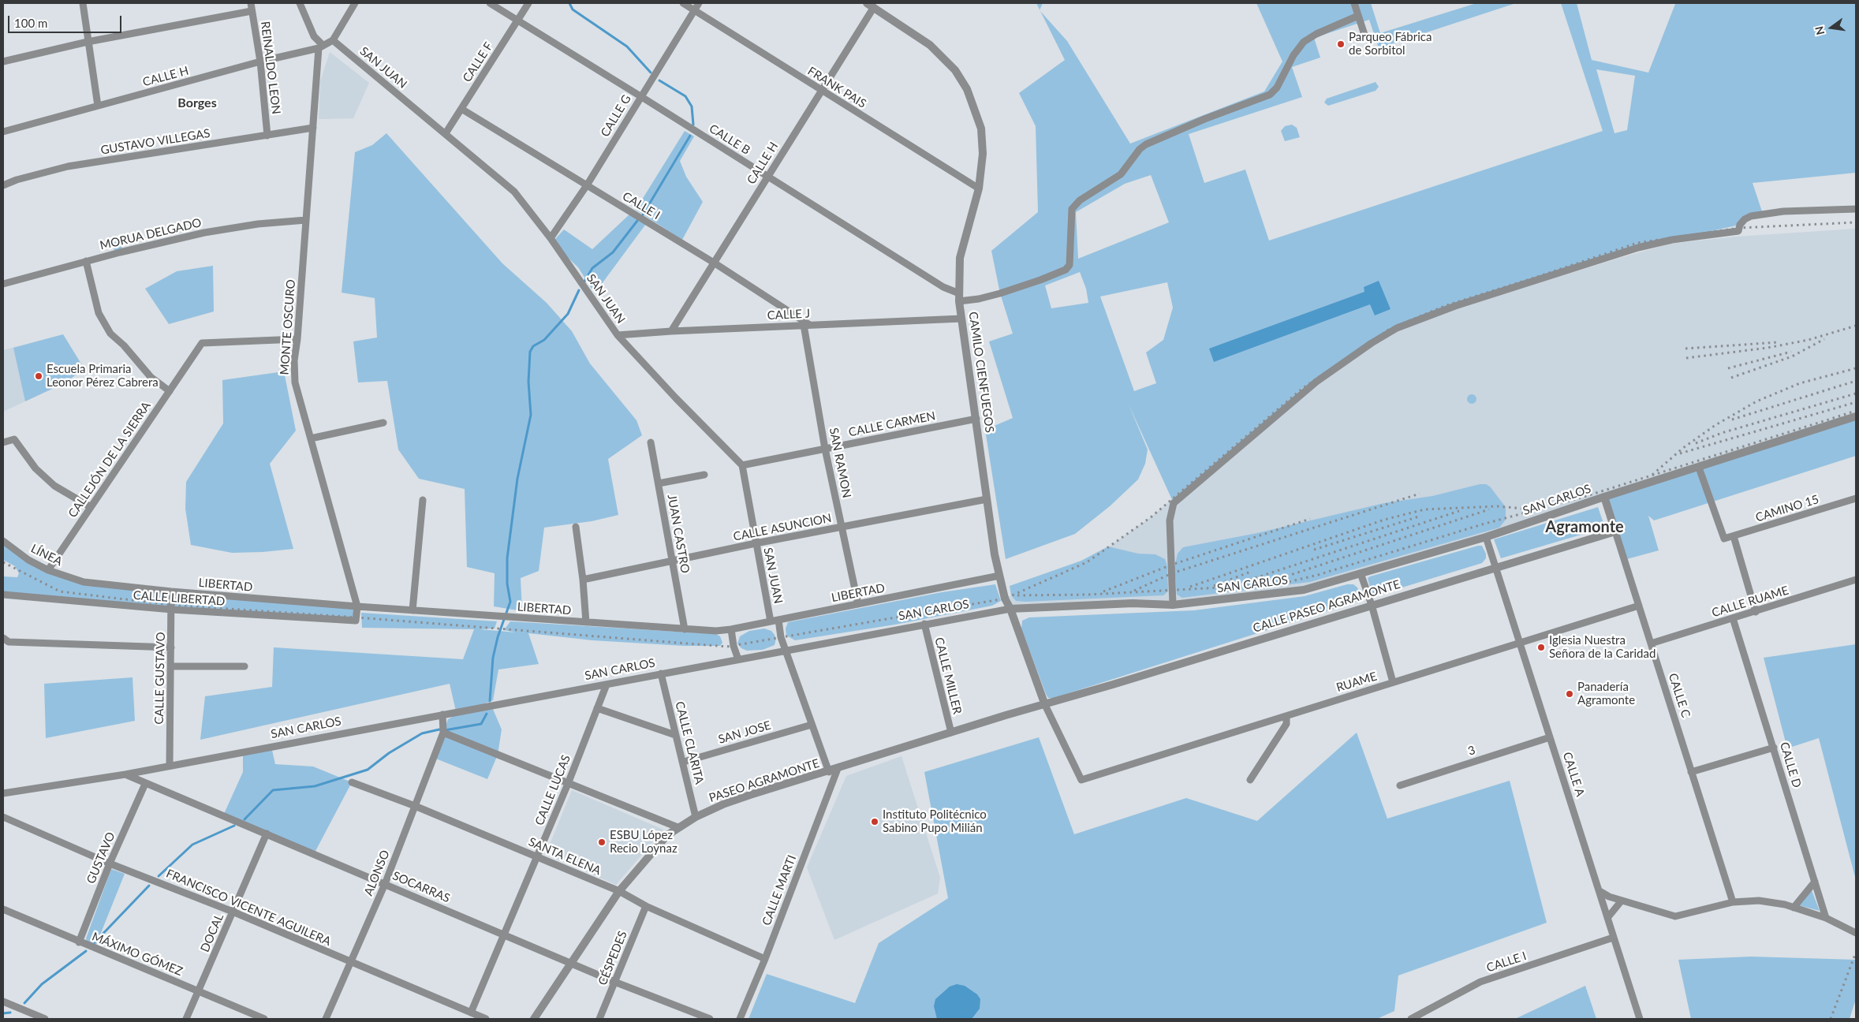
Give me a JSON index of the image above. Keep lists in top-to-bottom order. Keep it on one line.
{"streets":{"street":["CALLE F","REINALDO LEON","SAN JUAN","CALLE H","FRANK PAIS","CALLE G","CALLE B","GUSTAVO VILLEGAS","CALLE I","MORUA DELGADO","CALLE J","MONTE OSCURO","CAMILO CIENFUEGOS","CALLE CARMEN","CALLEJÓN DE LA SIERRA","SAN RAMON","SAN CARLOS","CAMINO 15","CALLE ASUNCION","JUAN CASTRO","LÍNEA","LIBERTAD","CALLE LIBERTAD","CALLE RUAME","CALLE PASEO AGRAMONTE","CALLE MILLER","CALLE GUSTAVO","RUAME","CALLE C","SAN JOSE","CALLE CLARITA","3","CALLE D","CALLE A","PASEO AGRAMONTE","CALLE LUCAS","SANTA ELENA","GUSTAVO","ALONSO","SOCARRAS","CALLE MARTI","FRANCISCO VICENTE AGUILERA","DOCAL","MÁXIMO GÓMEZ","CÉSPEDES"]},"crossings":[["CALLE F","SAN JUAN"],["CALLE F","CALLE B"],["CALLE F","CALLE I"],["REINALDO LEON","CALLE H"],["REINALDO LEON","GUSTAVO VILLEGAS"],["SAN JUAN","CALLE H"],["SAN JUAN","CALLE G"],["SAN JUAN","CALLE J"],["SAN JUAN","CALLE CARMEN"],["SAN JUAN","SAN CARLOS"],["SAN JUAN","CALLE ASUNCION"],["SAN JUAN","LIBERTAD"],["SAN JUAN","SAN JOSE"],["SAN JUAN","PASEO AGRAMONTE"],["CALLE H","FRANK PAIS"],["CALLE H","CALLE B"],["CALLE H","CALLE I"],["CALLE H","CALLE J"],["CALLE H","MONTE OSCURO"],["CALLE H","CAMILO CIENFUEGOS"],["FRANK PAIS","CALLE G"],["FRANK PAIS","CAMILO CIENFUEGOS"],["CALLE G","CALLE B"],["CALLE G","CALLE I"],["CALLE B","CAMILO CIENFUEGOS"],["GUSTAVO VILLEGAS","MONTE OSCURO"],["CALLE I","CALLE J"],["CALLE I","SAN RAMON"],["CALLE I","CALLE A"],["MORUA DELGADO","MONTE OSCURO"],["CALLE J","CAMILO CIENFUEGOS"],["CALLE J","SAN RAMON"],["MONTE OSCURO","CALLEJÓN DE LA SIERRA"],["MONTE OSCURO","LIBERTAD"],["MONTE OSCURO","CALLE LIBERTAD"],["CAMILO CIENFUEGOS","CALLE CARMEN"],["CAMILO CIENFUEGOS","SAN CARLOS"],["CAMILO CIENFUEGOS","CALLE ASUNCION"],["CAMILO CIENFUEGOS","LIBERTAD"],["CAMILO CIENFUEGOS","CALLE PASEO AGRAMONTE"],["CAMILO CIENFUEGOS","RUAME"],["CAMILO CIENFUEGOS","PASEO AGRAMONTE"],["CALLE CARMEN","SAN RAMON"],["CALLEJÓN DE LA SIERRA","LÍNEA"],["SAN RAMON","CALLE ASUNCION"],["SAN RAMON","LIBERTAD"],["SAN CARLOS","CAMINO 15"],["SAN CARLOS","CALLE MILLER"],["SAN CARLOS","CALLE GUSTAVO"],["SAN CARLOS","CALLE C"],["SAN CARLOS","CALLE CLARITA"],["SAN CARLOS","CALLE A"],["SAN CARLOS","CALLE LUCAS"],["SAN CARLOS","SOCARRAS"],["CALLE ASUNCION","JUAN CASTRO"],["JUAN CASTRO","LIBERTAD"],["LÍNEA","LIBERTAD"],["LIBERTAD","CALLE GUSTAVO"],["CALLE LIBERTAD","CALLE GUSTAVO"],["CALLE RUAME","CALLE C"],["CALLE RUAME","CALLE D"],["CALLE PASEO AGRAMONTE","CALLE C"],["CALLE PASEO AGRAMONTE","CALLE A"],["CALLE PASEO AGRAMONTE","PASEO AGRAMONTE"],["CALLE MILLER","PASEO AGRAMONTE"],["RUAME","CALLE C"],["RUAME","CALLE A"],["SAN JOSE","CALLE CLARITA"],["CALLE CLARITA","PASEO AGRAMONTE"],["3","CALLE A"],["PASEO AGRAMONTE","SANTA ELENA"],["PASEO AGRAMONTE","SOCARRAS"],["PASEO AGRAMONTE","CALLE MARTI"],["CALLE LUCAS","SANTA ELENA"],["CALLE LUCAS","SOCARRAS"],["CALLE LUCAS","FRANCISCO VICENTE AGUILERA"],["SANTA ELENA","ALONSO"],["SANTA ELENA","CALLE MARTI"],["SANTA ELENA","CÉSPEDES"],["GUSTAVO","SOCARRAS"],["GUSTAVO","FRANCISCO VICENTE AGUILERA"],["GUSTAVO","MÁXIMO GÓMEZ"],["ALONSO","SOCARRAS"],["ALONSO","FRANCISCO VICENTE AGUILERA"],["SOCARRAS","DOCAL"],["SOCARRAS","CÉSPEDES"],["FRANCISCO VICENTE AGUILERA","DOCAL"],["DOCAL","MÁXIMO GÓMEZ"]],"districts":["Borges","Agramonte"],"places":["Parqueo Fábrica de Sorbitol","Escuela Primaria Leonor Pérez Cabrera","Iglesia Nuestra Señora de la Caridad","Panadería Agramonte","Instituto Politécnico Sabino Pupo Milián","ESBU López Recio Loynaz"],"scale_bar":"100 m","north":"left"}
